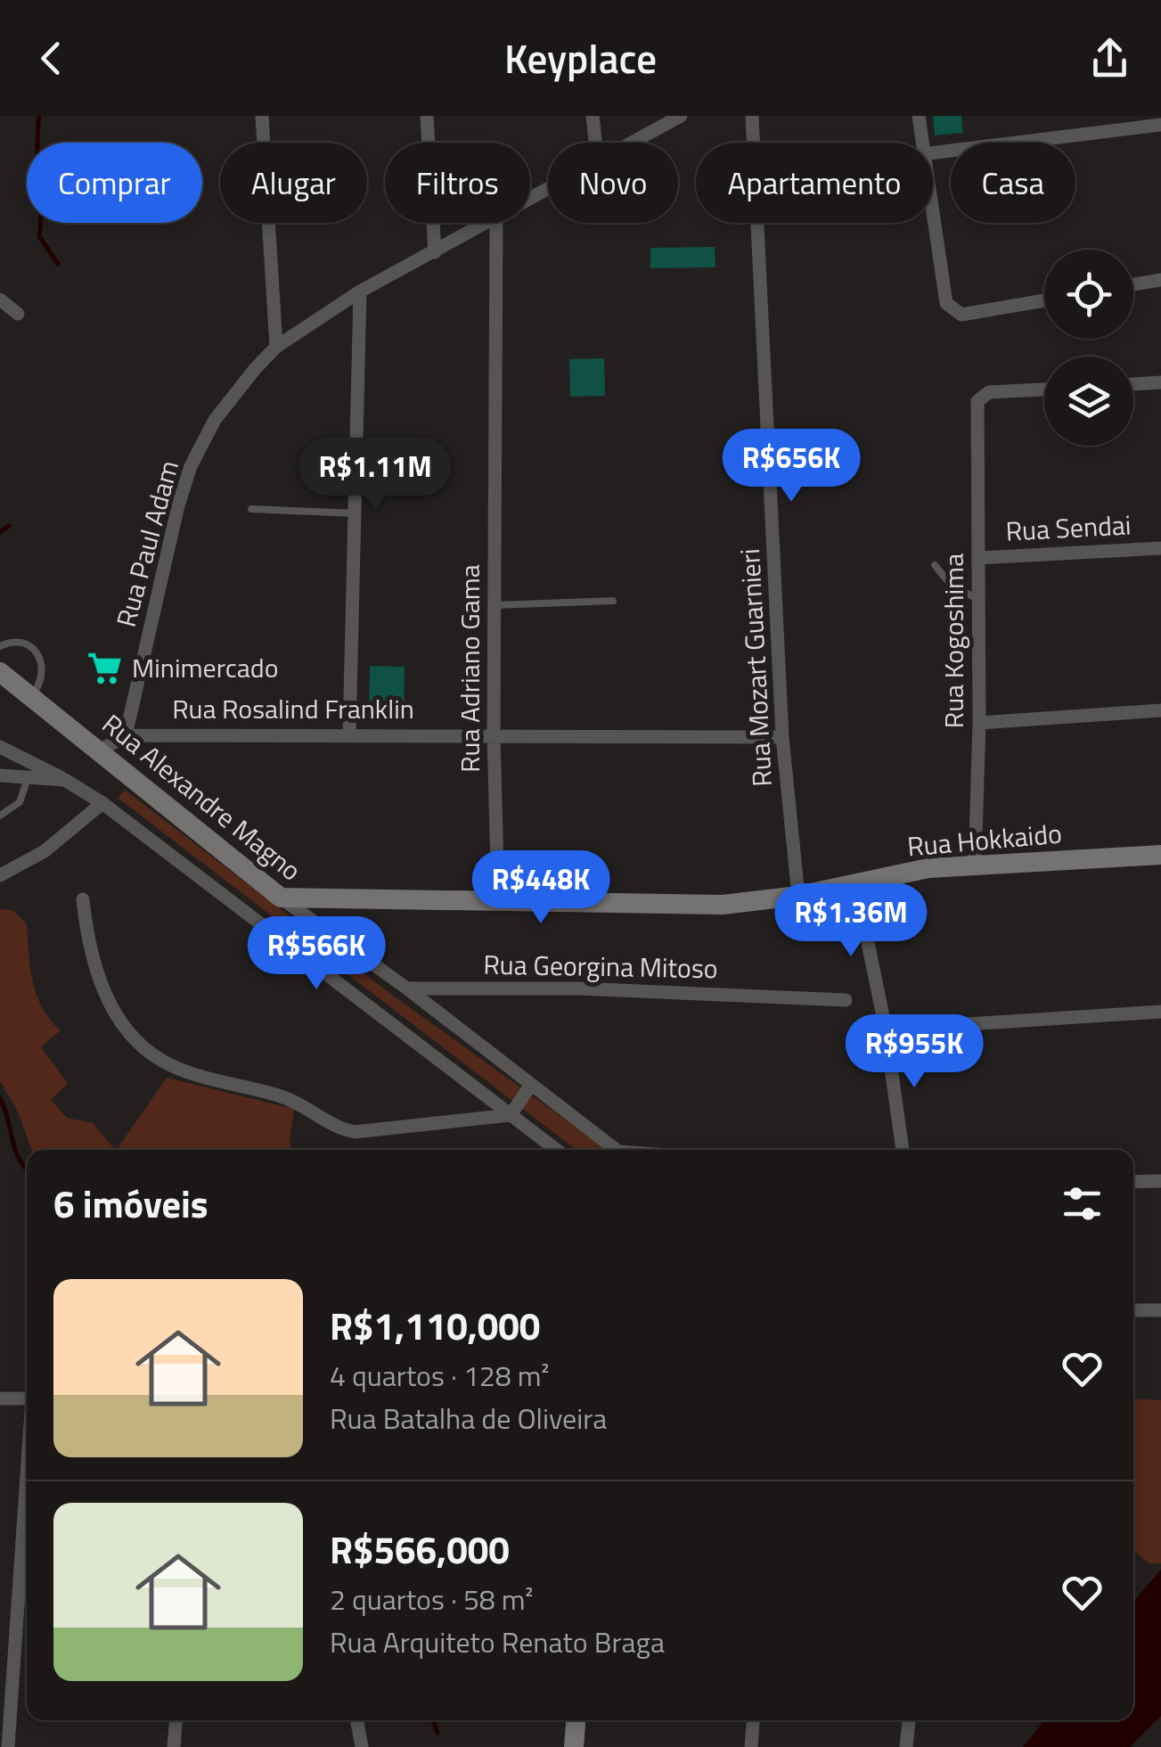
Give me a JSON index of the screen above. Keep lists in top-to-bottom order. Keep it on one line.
{"streets":{"street":["Rua Sendai","Rua Paul Adam","Rua Kogoshima","Rua Mozart Guarnieri","Rua Adriano Gama","Rua Rosalind Franklin","Rua Alexandre Magno","Rua Hokkaido","Rua Georgina Mitoso"]},"crossings":[["Rua Sendai","Rua Kogoshima"],["Rua Paul Adam","Rua Rosalind Franklin"],["Rua Kogoshima","Rua Hokkaido"],["Rua Mozart Guarnieri","Rua Rosalind Franklin"],["Rua Mozart Guarnieri","Rua Hokkaido"],["Rua Adriano Gama","Rua Rosalind Franklin"],["Rua Adriano Gama","Rua Hokkaido"],["Rua Alexandre Magno","Rua Hokkaido"],["Rua Alexandre Magno","Rua Georgina Mitoso"]],"places":{"supermarket":["Minimercado"]},"page":{"header":"Keyplace","chip":["Comprar","Alugar","Filtros","Novo","Apartamento","Casa"],"price":["R$656K","R$1.11M","R$448K","R$1.36M","R$566K","R$955K"],"heading":"6 imóveis","list":[{"name":"R$1,110,000","note":"4 quartos · 128 m² · Rua Batalha de Oliveira"},{"name":"R$566,000","note":"2 quartos · 58 m² · Rua Arquiteto Renato Braga"}]}}
